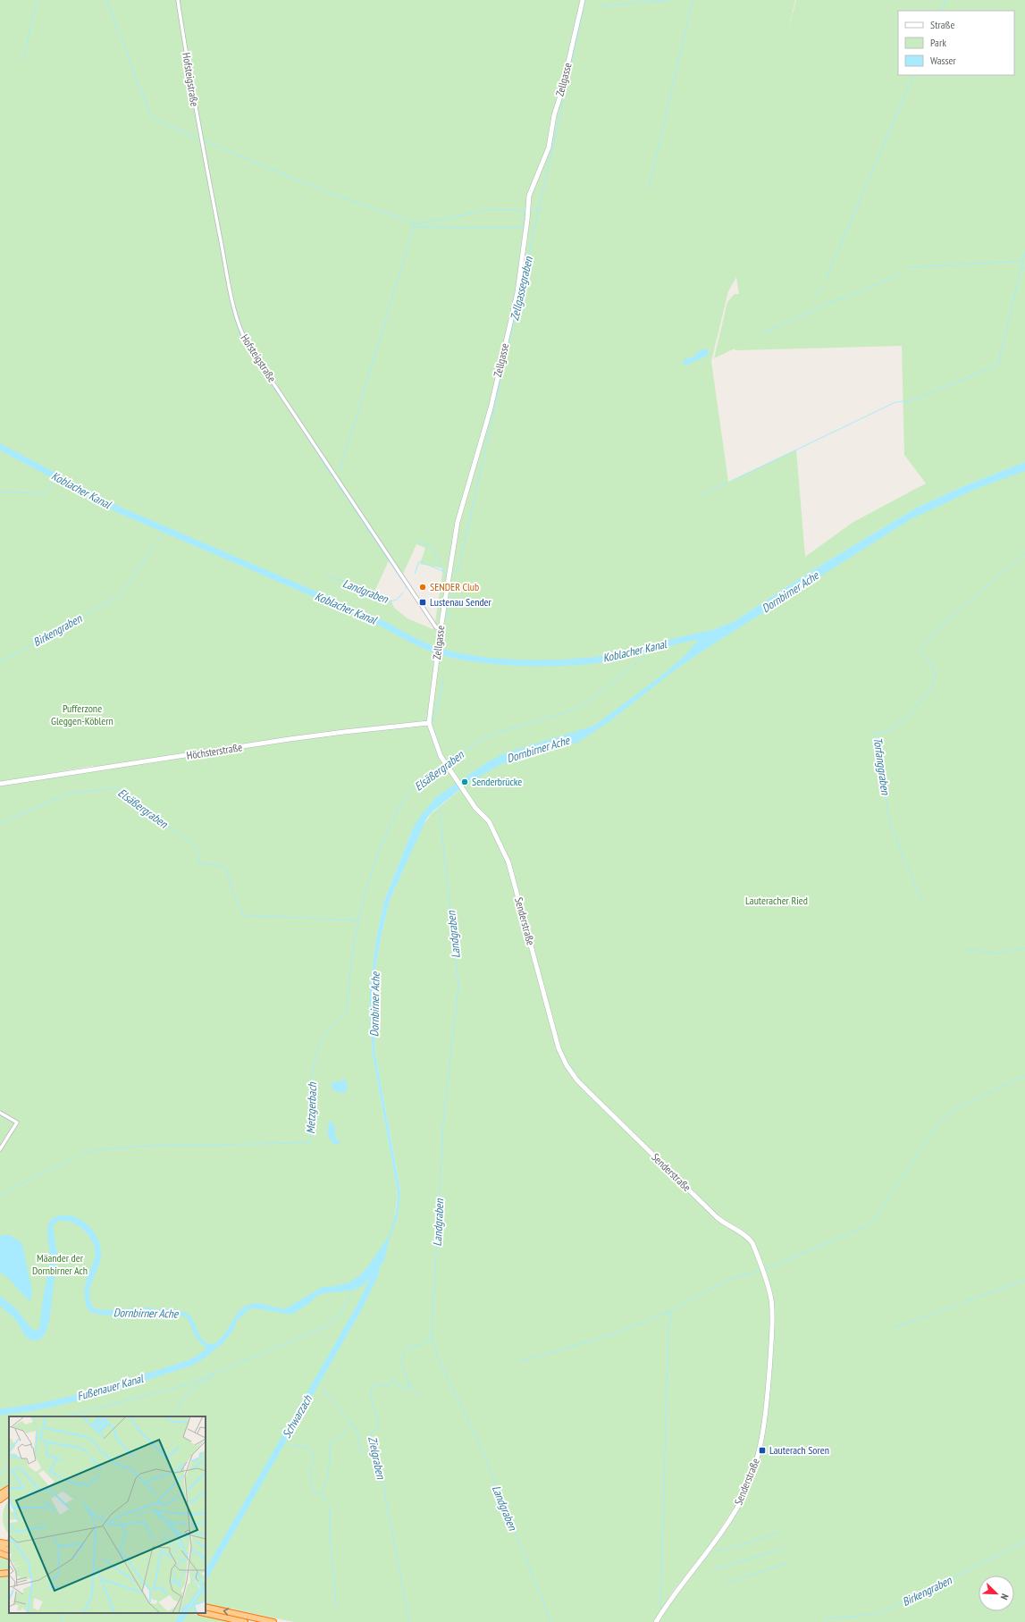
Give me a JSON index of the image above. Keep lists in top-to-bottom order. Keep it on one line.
{"streets":{"main road":["Zellgasse","Höchsterstraße","Senderstraße"],"street":["Hofsteigstraße"]},"crossings":[["Hofsteigstraße","Zellgasse"],["Zellgasse","Höchsterstraße"],["Zellgasse","Senderstraße"],["Höchsterstraße","Senderstraße"]],"water":["Zellgassegraben","Koblacher Kanal","Landgraben","Dornbirner Ache","Birkengraben","Torfanggraben","Elsäßergraben","Metzgerbach","Fußenauer Kanal","Schwarzach","Zielgraben"],"parks":["Pufferzone Gleggen-Köblern","Lauteracher Ried","Mäander der Dornbirner Ach"],"places":{"other":["SENDER Club","Senderbrücke"],"transit":["Lustenau Sender","Lauterach Soren"]},"legend":["Straße","Park","Wasser"],"north":"bottom right"}
